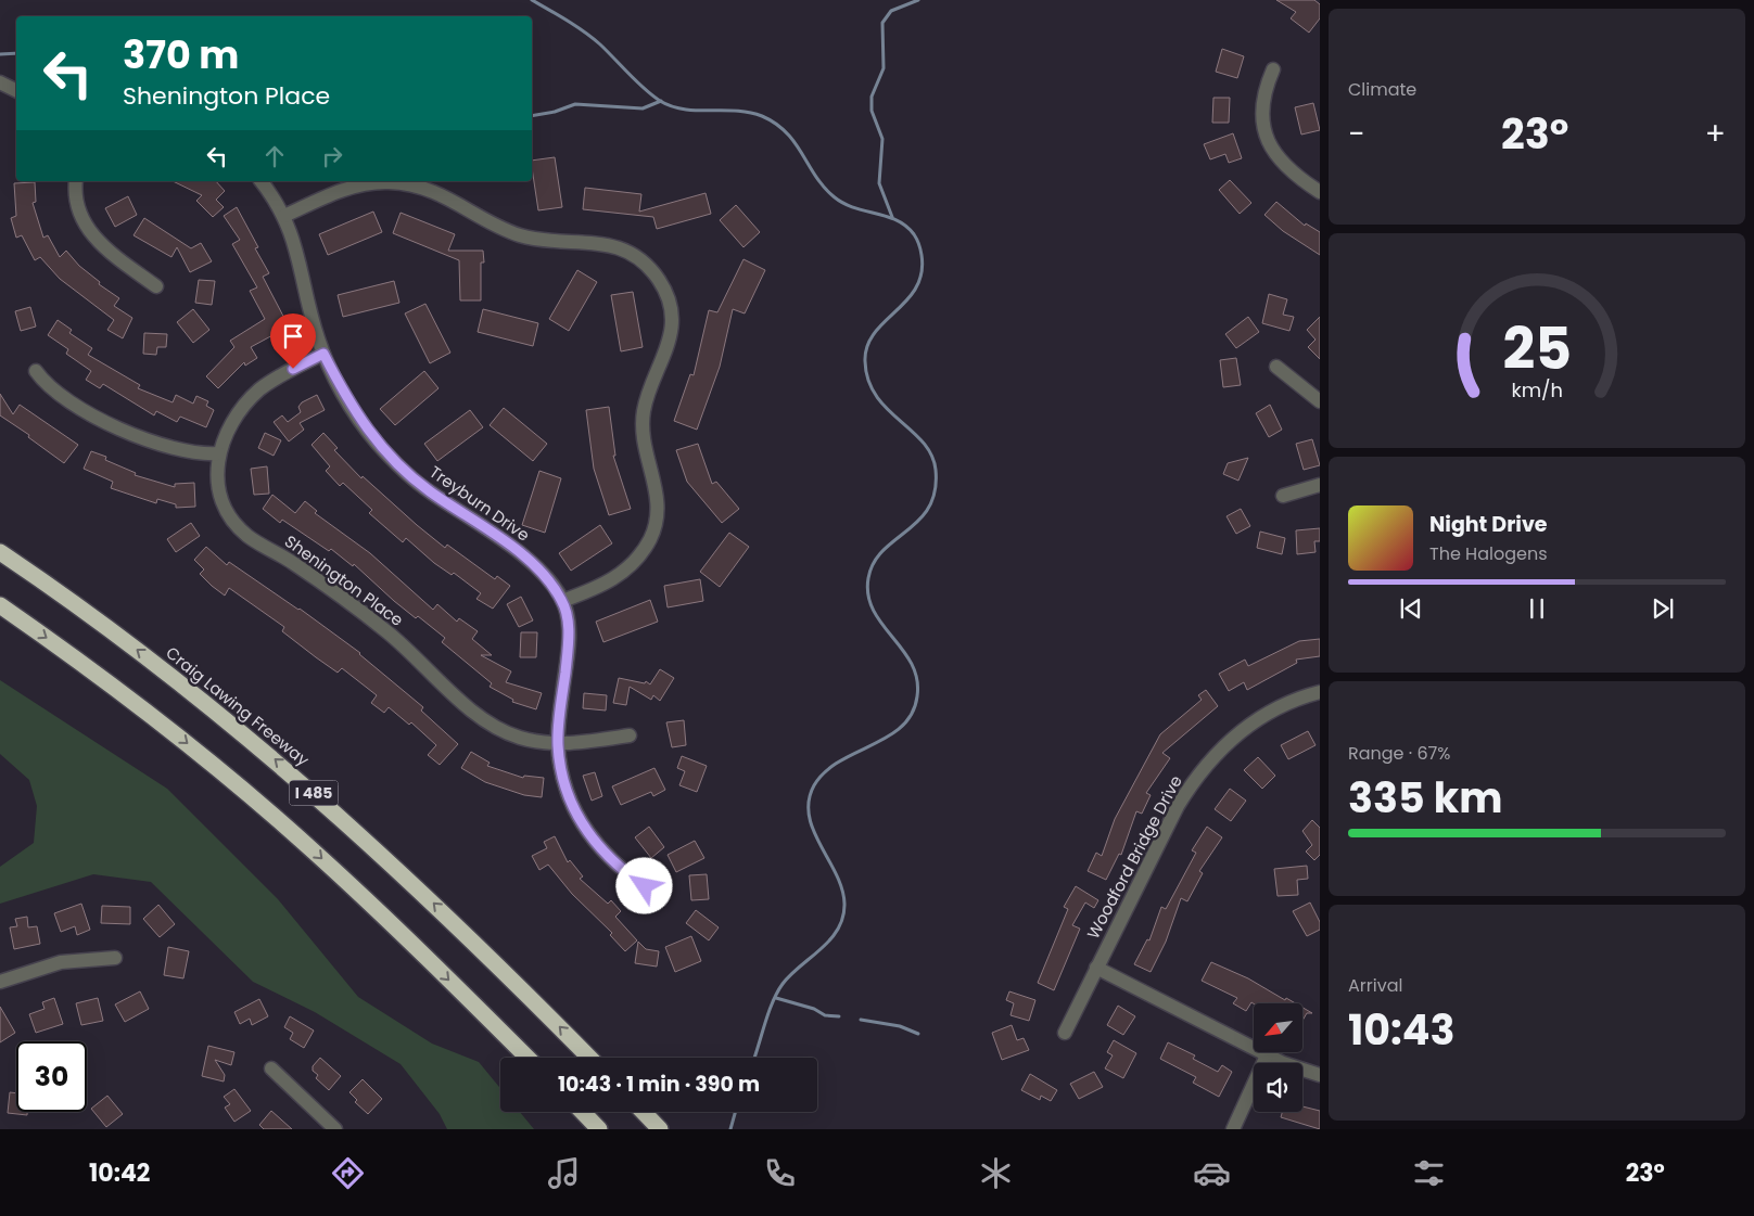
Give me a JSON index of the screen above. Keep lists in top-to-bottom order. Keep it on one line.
{"streets":{"highway":["Craig Lawing Freeway","I 485"],"street":["Treyburn Drive","Shenington Place","Woodford Bridge Drive"]},"crossings":[["Treyburn Drive","Shenington Place"]],"north":"bottom left","page":{"tile":["Climate",["Range · 67%","335 km"],["Arrival","10:43"]],"turn":["370 m","Shenington Place"],"heat":["−","23°","+"],"song":["Night Drive","The Halogens"],"limit":"30","trip":"10:43 · 1 min · 390 m","tabs":["10:42","23°"],"gauge":["25","km/h"]}}
